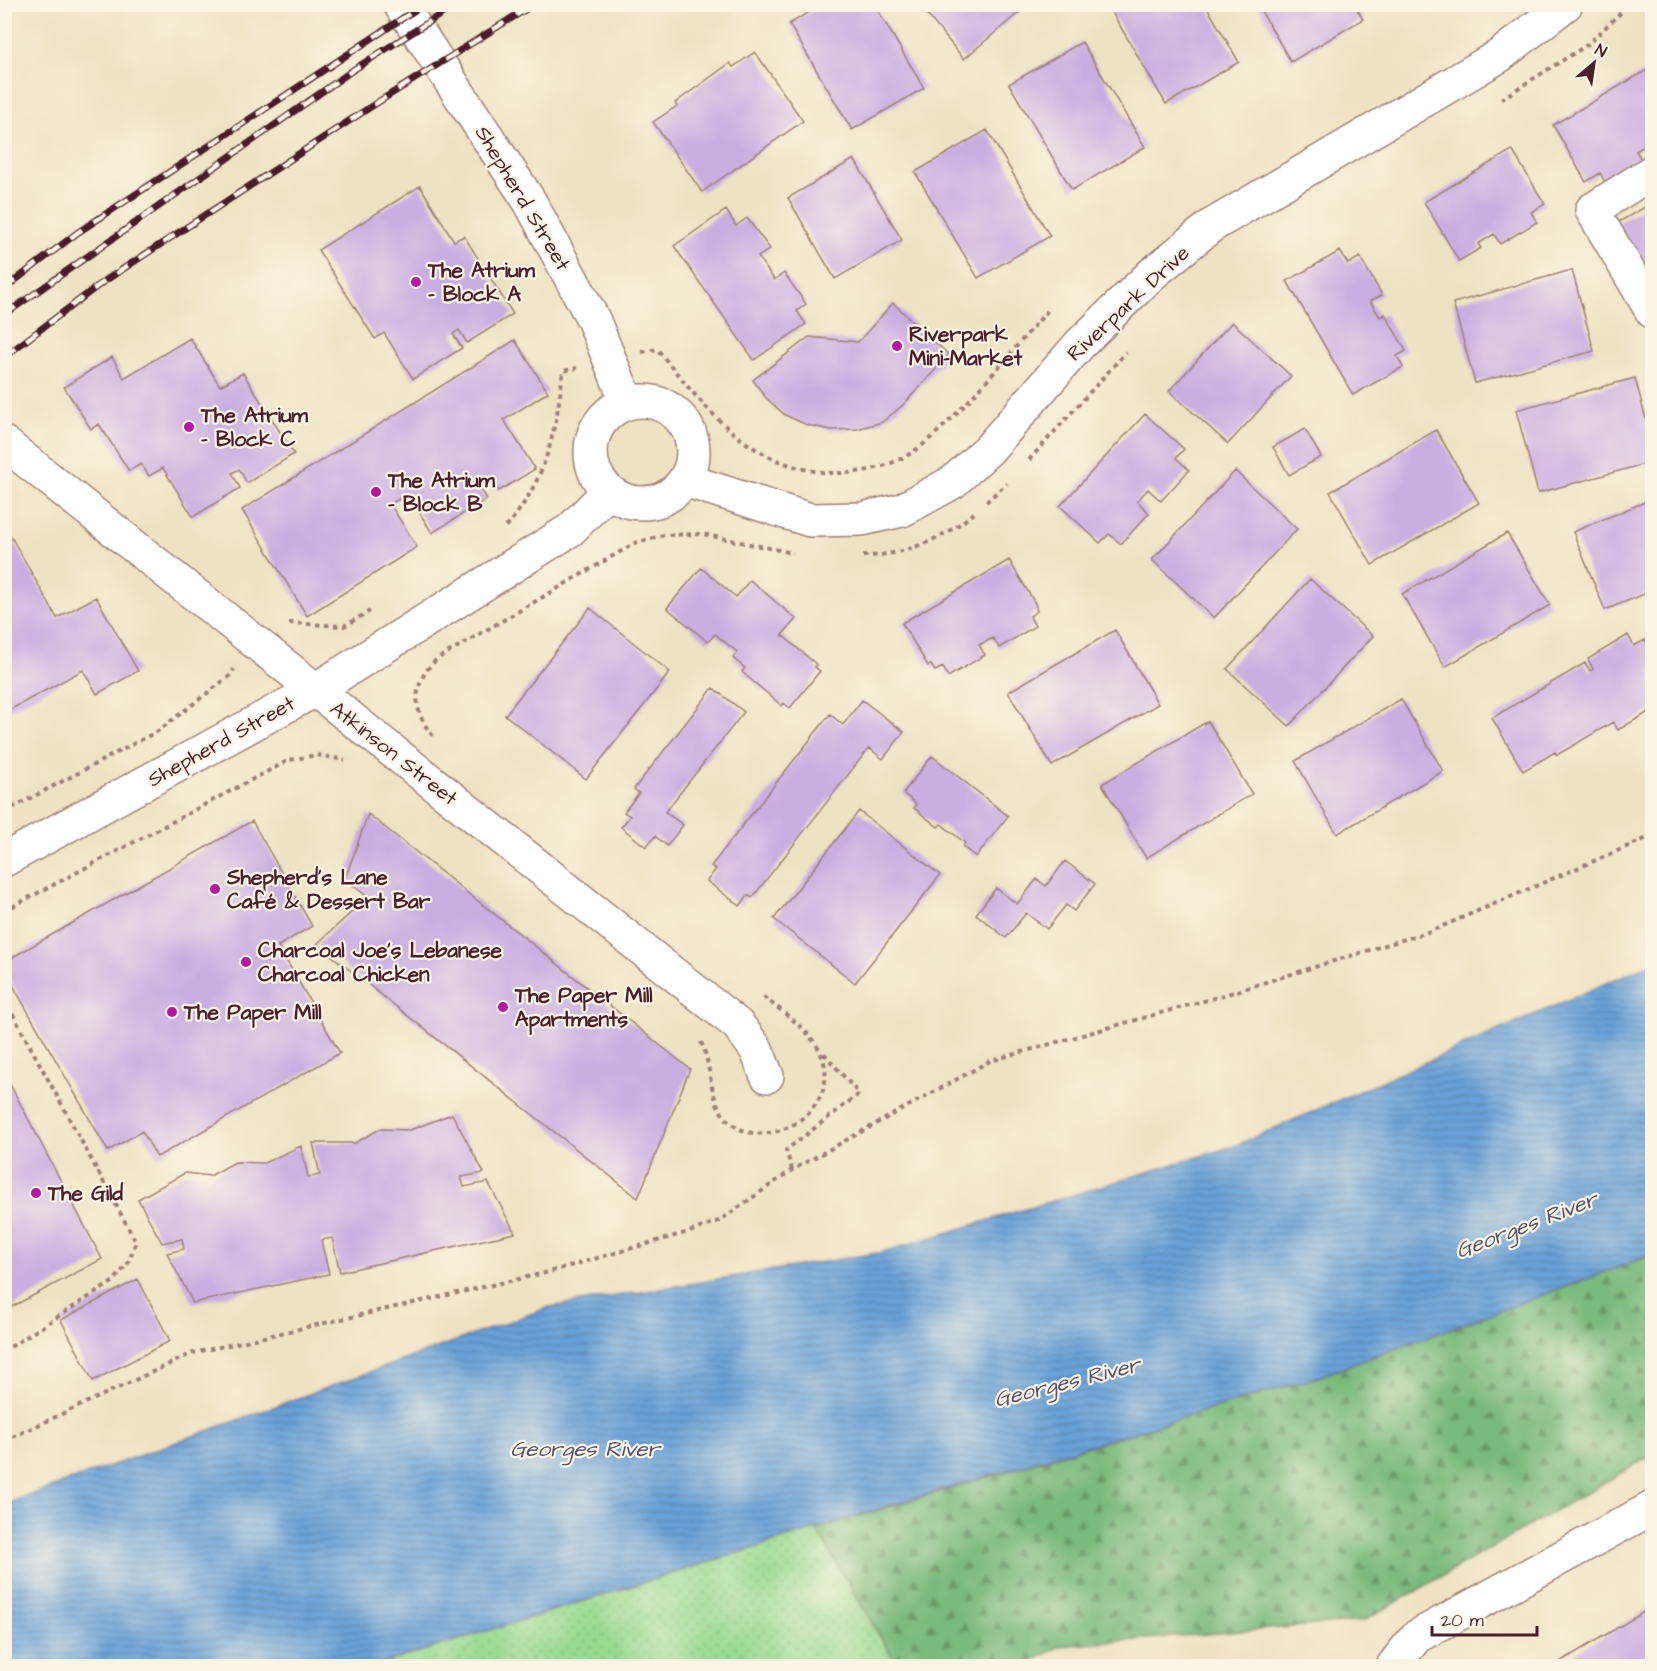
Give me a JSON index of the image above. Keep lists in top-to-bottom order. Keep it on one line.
{"streets":{"street":["Shepherd Street","Riverpark Drive","Atkinson Street"]},"crossings":[["Shepherd Street","Riverpark Drive"],["Shepherd Street","Atkinson Street"]],"water":["Georges River"],"places":["The Atrium - Block A","Riverpark Mini-Market","The Atrium - Block C","The Atrium - Block B","Shepherd’s Lane Café & Dessert Bar","Charcoal Joe’s Lebanese Charcoal Chicken","The Paper Mill Apartments","The Paper Mill","The Gild"],"scale_bar":"20 m","north":"top right"}
